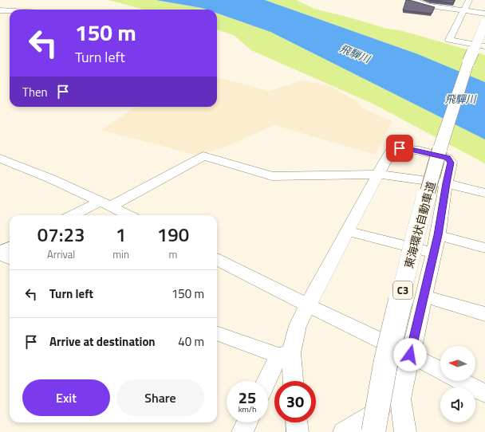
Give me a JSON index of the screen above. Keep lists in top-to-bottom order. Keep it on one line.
{"streets":{"main road":["東海環状自動車道","C3"]},"water":["飛騨川","飛驒川"],"north":"left","page":{"turn":["150 m","Turn left"],"then":"Then","eta":["07:23","Arrival","1","min","190","m"],"list":[{"name":"Turn left","value":"150 m"},{"name":"Arrive at destination","value":"40 m"}],"buttons":["Exit","Share"],"speed":"25 km/h","limit":"30"}}
